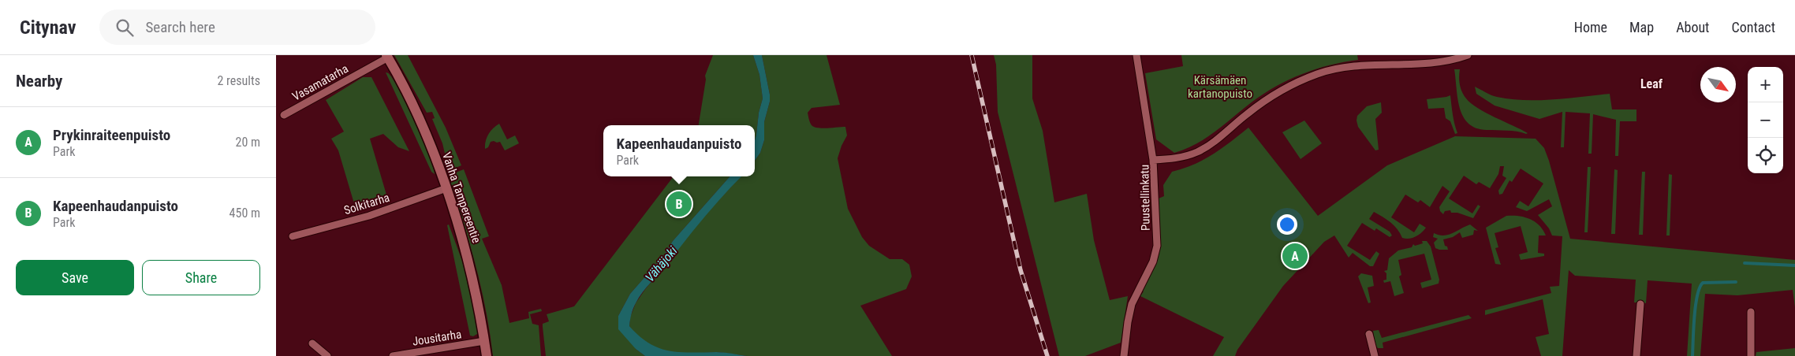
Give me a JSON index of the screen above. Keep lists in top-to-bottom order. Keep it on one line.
{"streets":{"main road":["Vanha Tampereentie"],"street":["Vasamatarha","Puustellinkatu","Solkitarha","Jousitarha"]},"crossings":[["Vasamatarha","Vanha Tampereentie"],["Vanha Tampereentie","Solkitarha"],["Vanha Tampereentie","Jousitarha"]],"districts":["Leaf"],"water":["Vähäjoki"],"parks":["Kärsämäen kartanopuisto"],"north":"bottom right","page":{"header":"Citynav","search":"Search here","nav":["Home","Map","About","Contact"],"heading":["Nearby","2 results"],"map_buttons":["+","−"],"list":[{"mark":"A","name":"Prykinraiteenpuisto","note":"Park","value":"20 m"},{"mark":"B","name":"Kapeenhaudanpuisto","note":"Park","value":"450 m"}],"popup":["Kapeenhaudanpuisto","Park"],"pins":["B","A"],"buttons":["Save","Share"]}}
